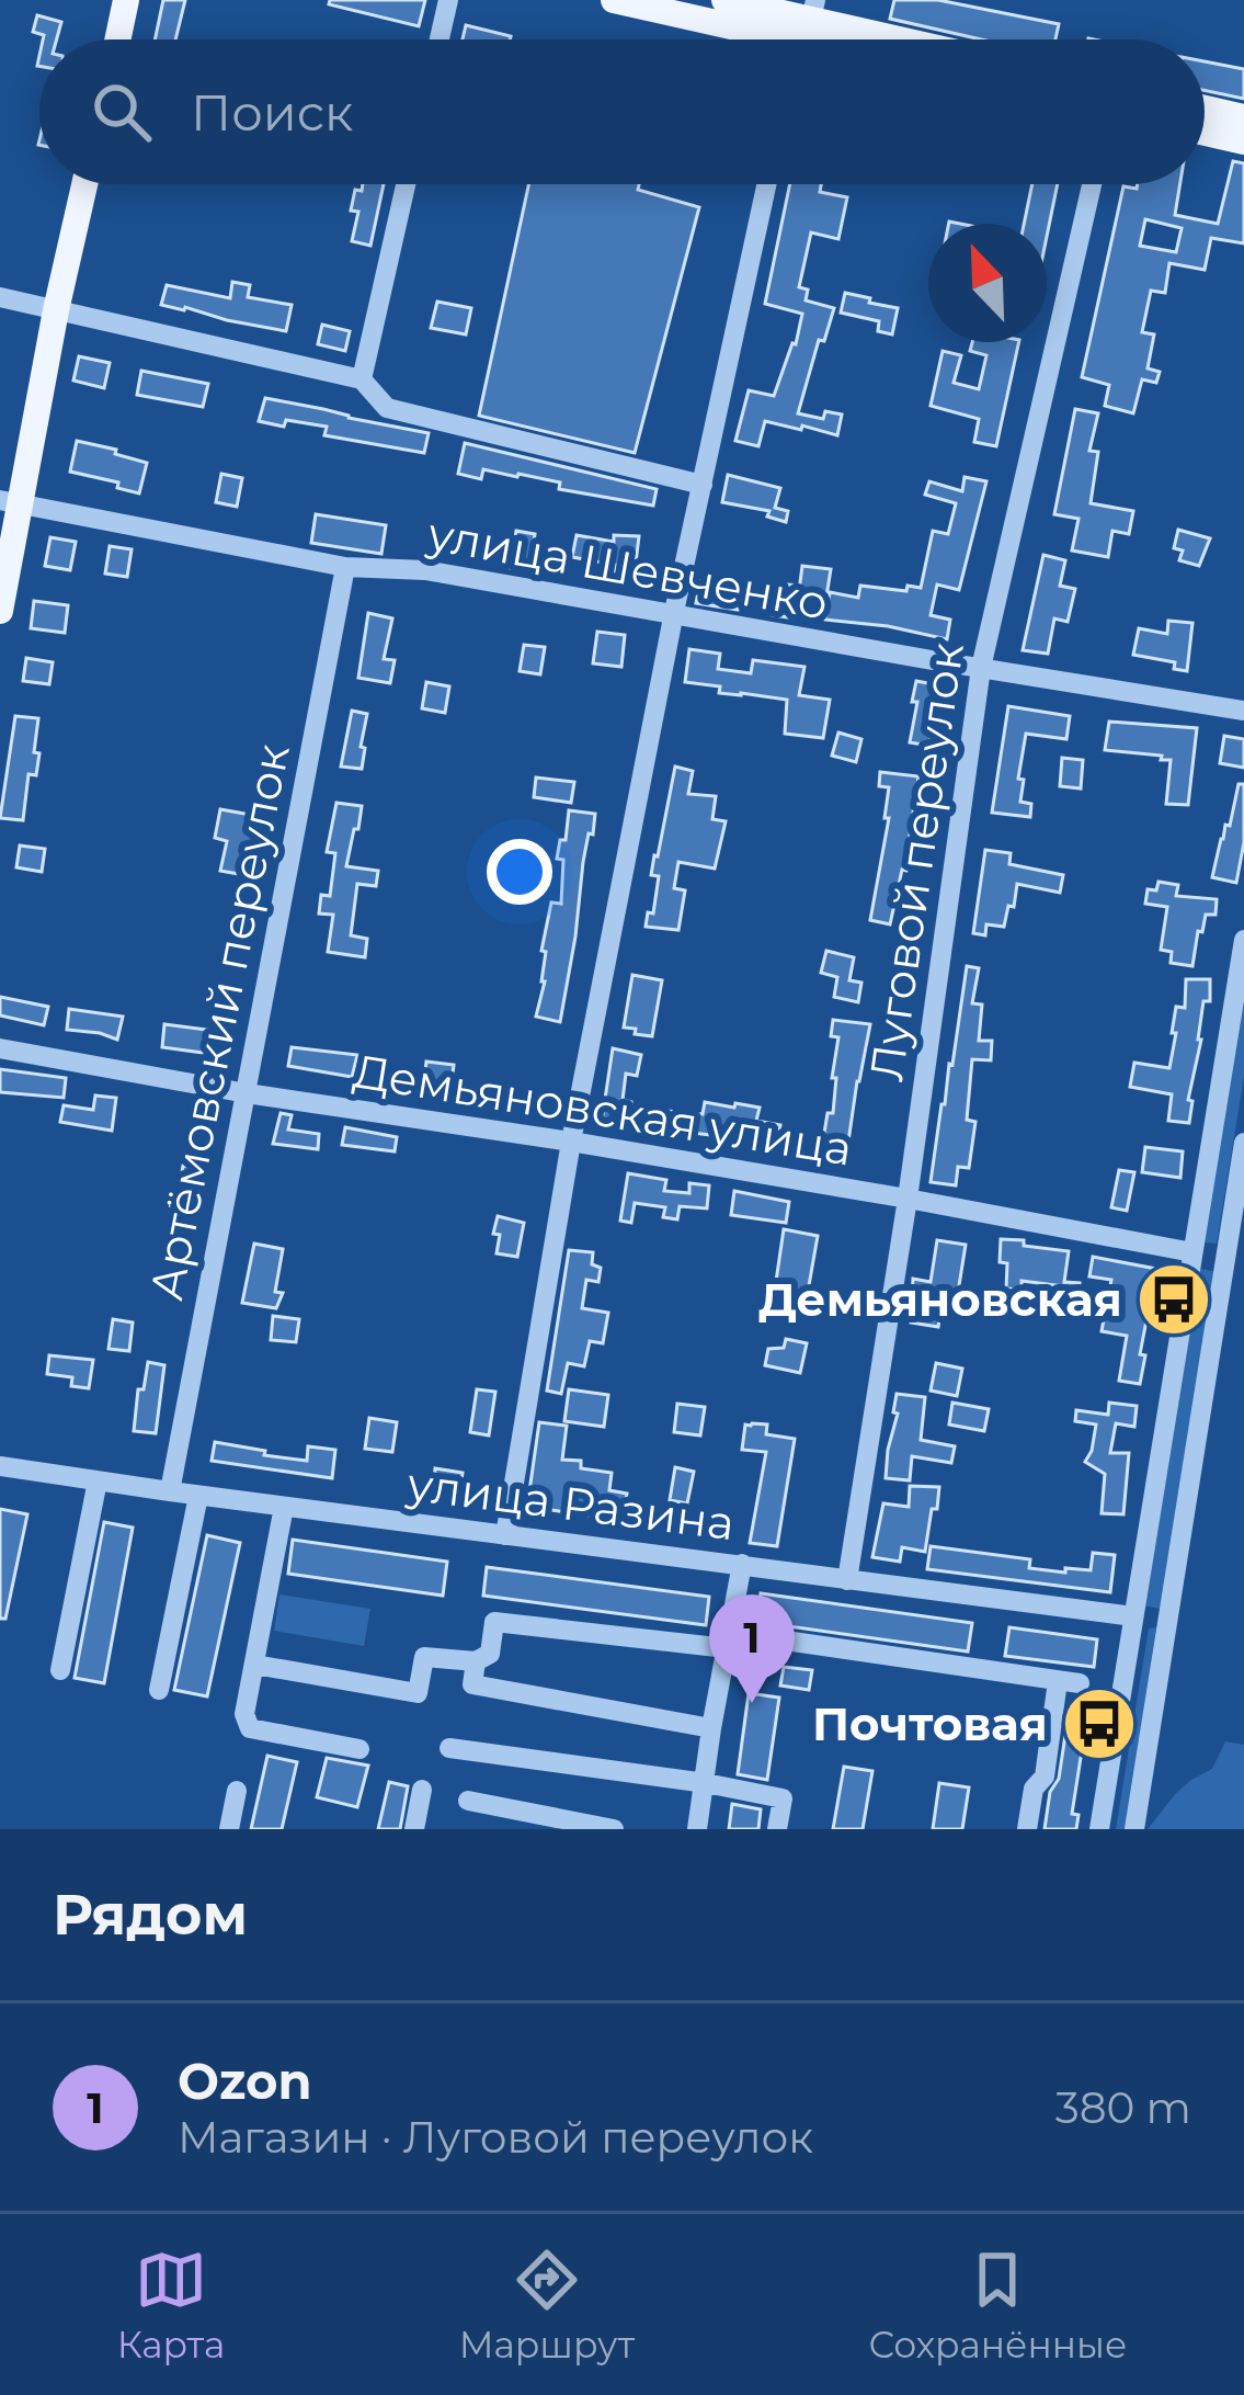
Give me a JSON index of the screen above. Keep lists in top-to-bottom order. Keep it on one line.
{"streets":{"street":["улица Шевченко","Луговой переулок","Артёмовский переулок","Демьяновская улица","улица Разина"]},"crossings":[["улица Шевченко","Луговой переулок"],["улица Шевченко","Артёмовский переулок"],["Луговой переулок","Демьяновская улица"],["Луговой переулок","улица Разина"],["Артёмовский переулок","Демьяновская улица"],["Артёмовский переулок","улица Разина"]],"places":{"bus stop":["Демьяновская","Почтовая"]},"north":"top left","page":{"search":"Поиск","pins":"1","heading":"Рядом","list":[{"mark":"1","name":"Ozon","note":"Магазин · Луговой переулок","value":"380 m"}],"nav":["Карта","Маршрут","Сохранённые"]}}
